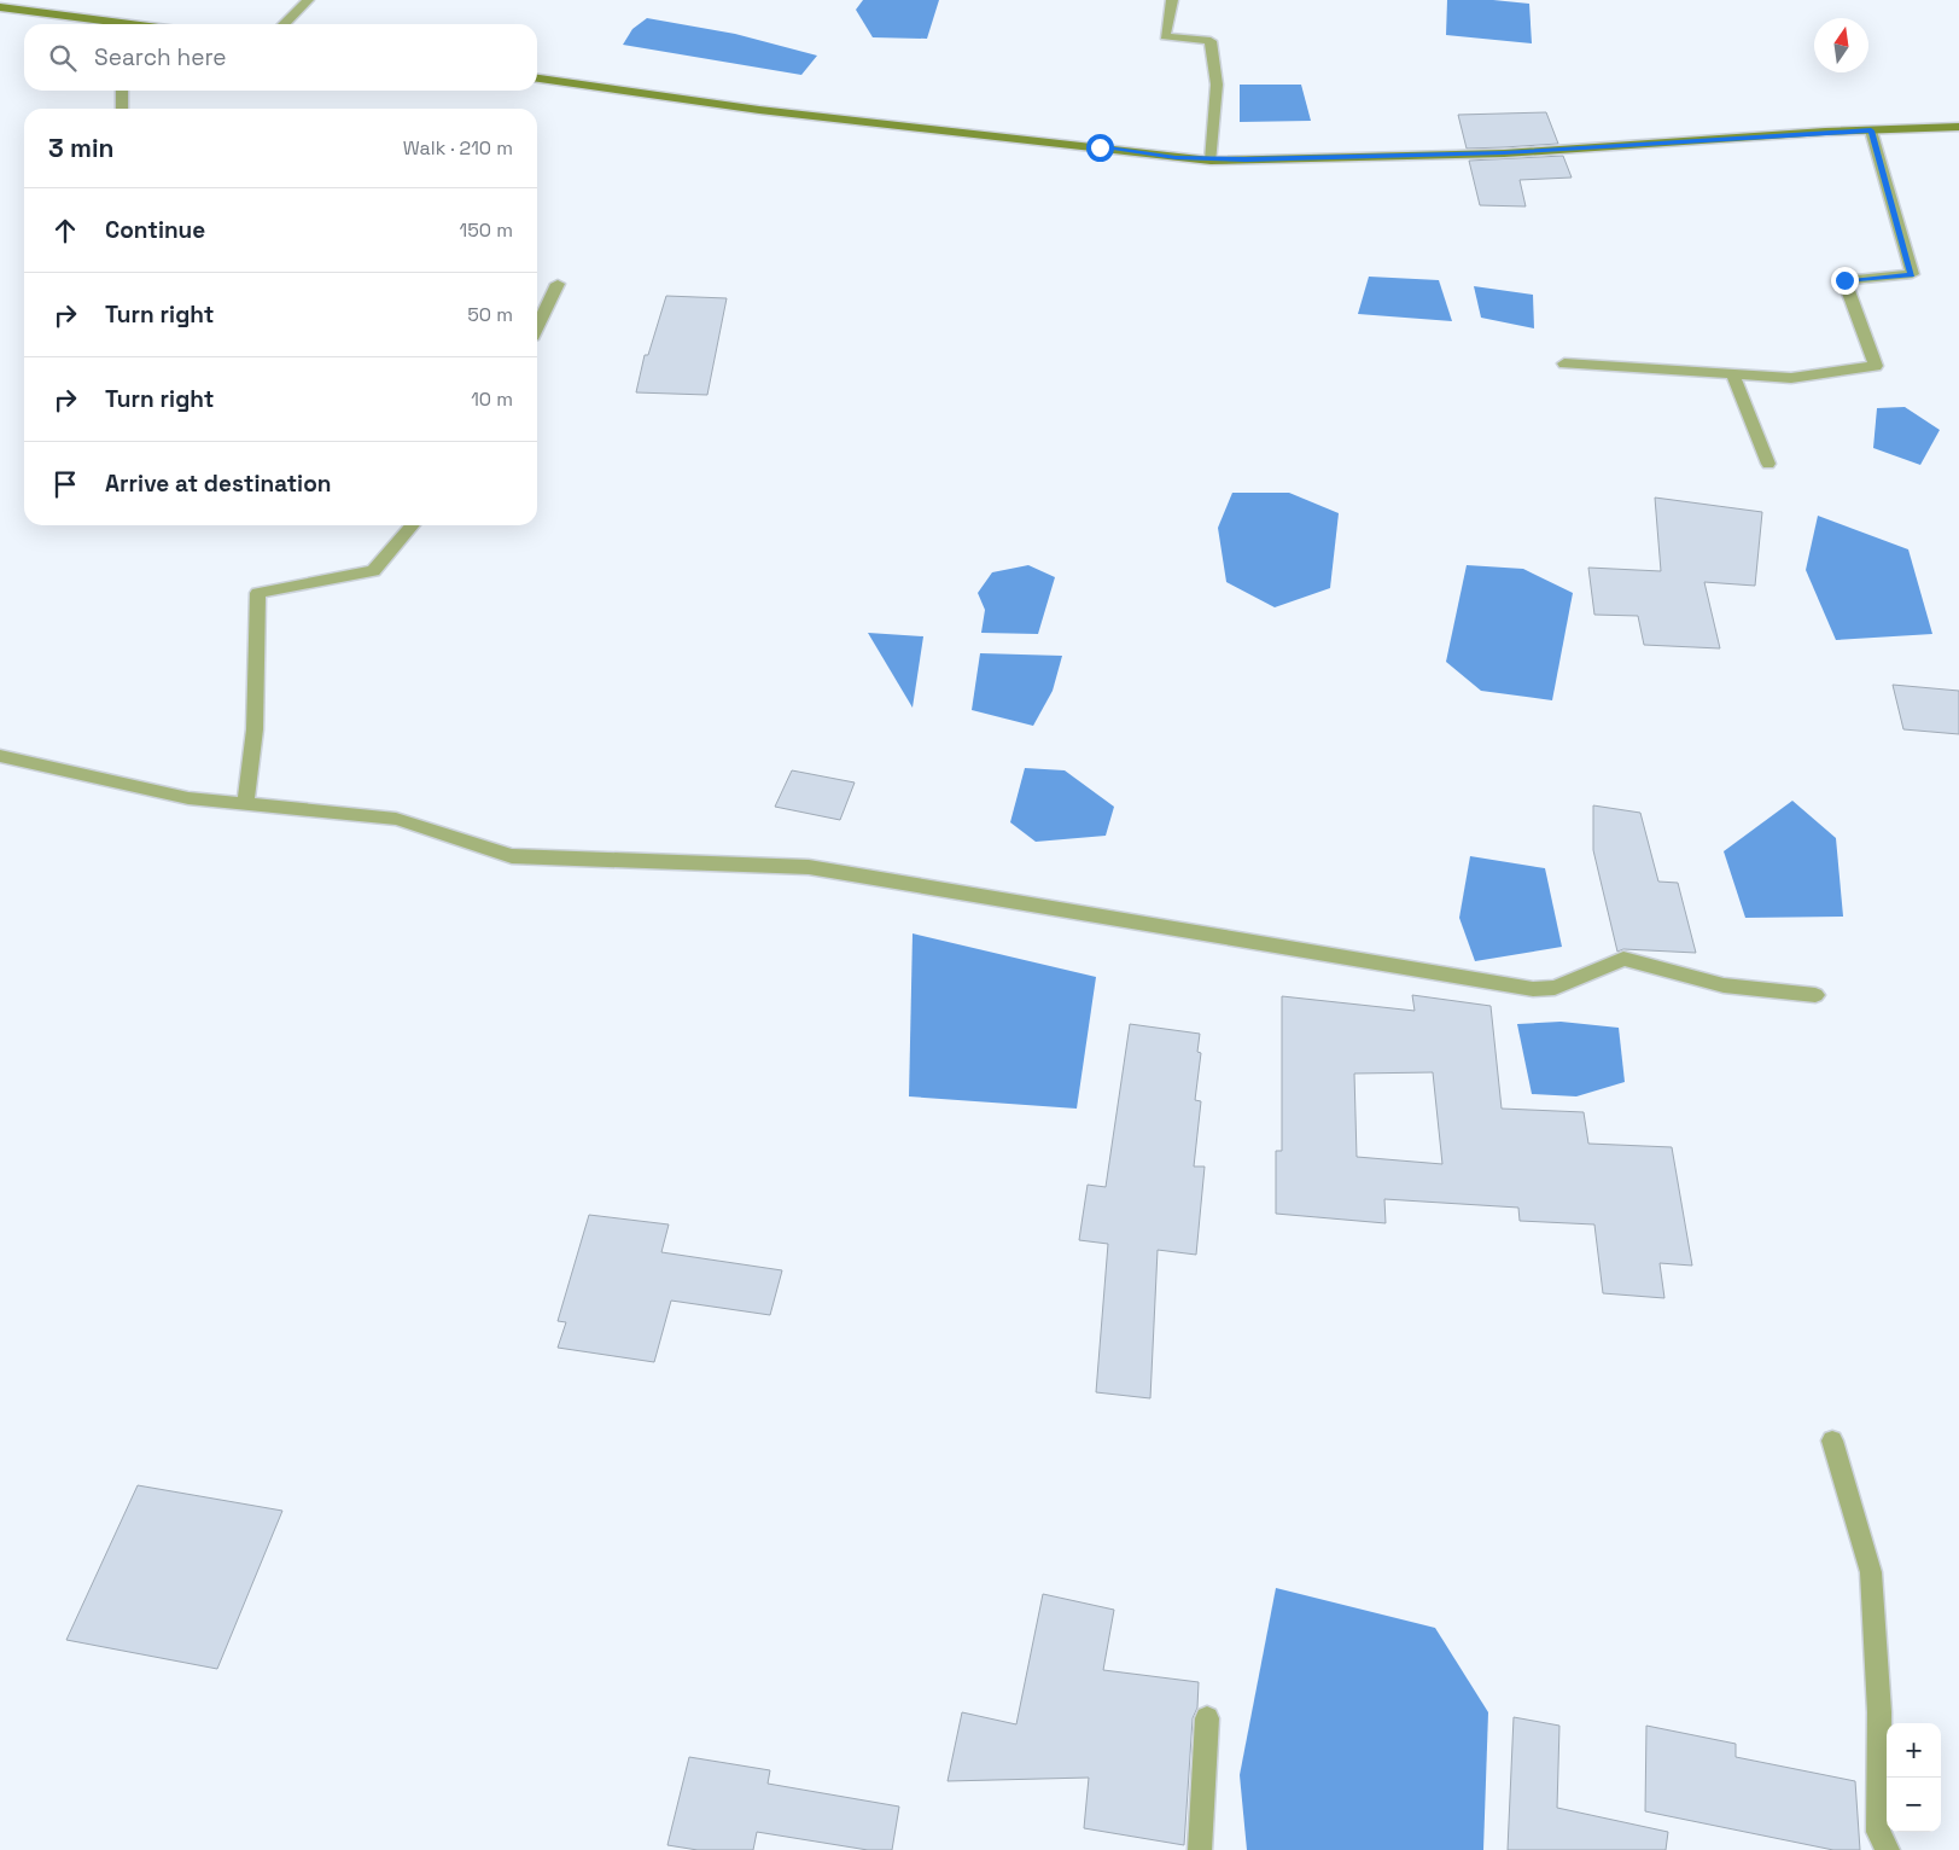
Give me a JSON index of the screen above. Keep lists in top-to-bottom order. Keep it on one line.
{"north":"top","page":{"search":"Search here","heading":["3 min","Walk · 210 m"],"list":[["Continue","150 m"],["Turn right","50 m"],["Turn right","10 m"],"Arrive at destination"],"map_buttons":["+","−"]}}
